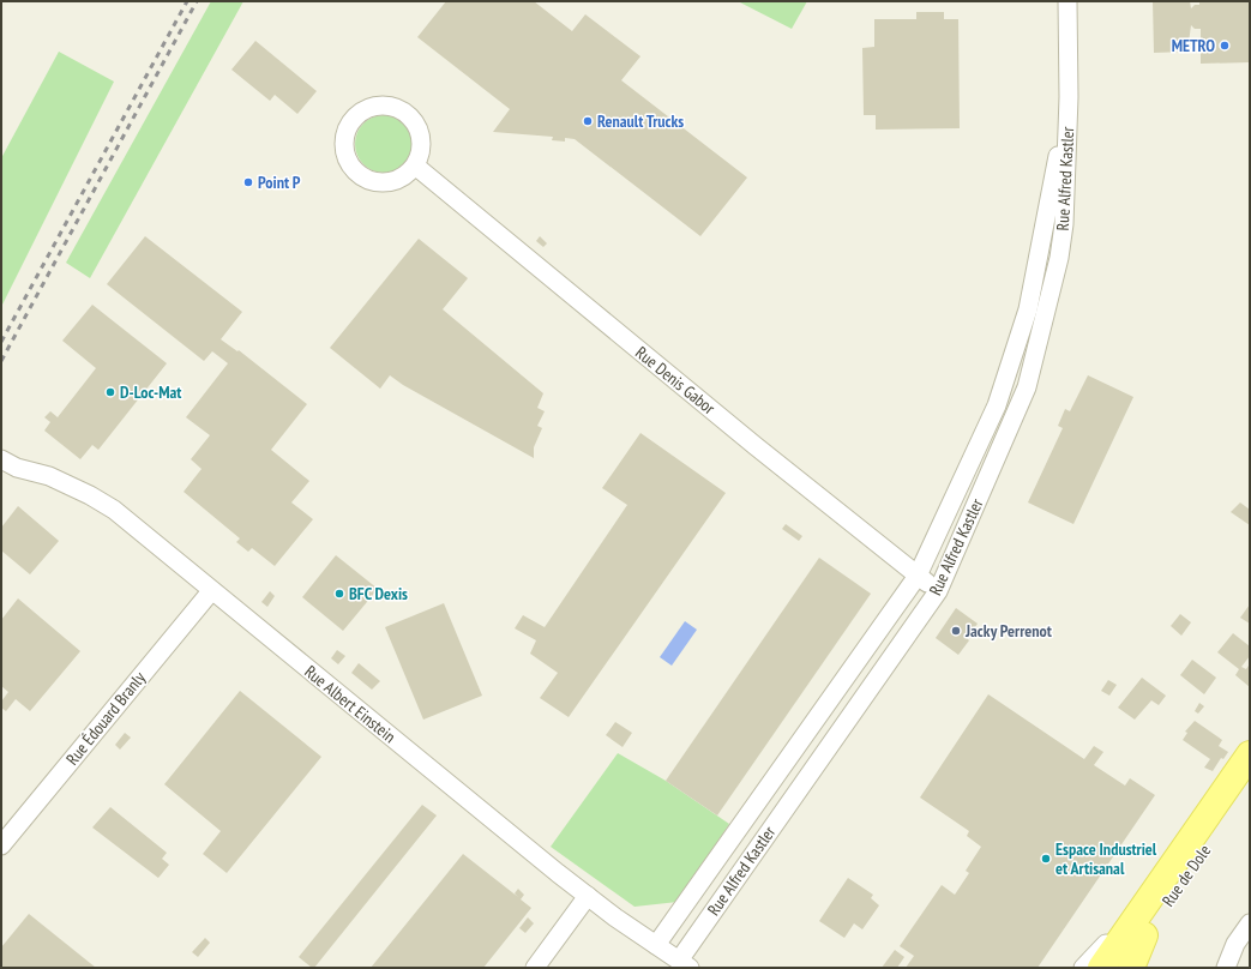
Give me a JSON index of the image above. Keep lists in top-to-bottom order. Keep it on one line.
{"streets":{"main road":["Rue de Dole"],"street":["Rue Alfred Kastler","Rue Denis Gabor","Rue Albert Einstein","Rue Édouard Branly"]},"crossings":[["Rue Alfred Kastler","Rue Denis Gabor"],["Rue Alfred Kastler","Rue Albert Einstein"],["Rue Albert Einstein","Rue Édouard Branly"]],"places":["METRO","Renault Trucks","Point P","D-Loc-Mat","BFC Dexis","Jacky Perrenot","Espace Industriel et Artisanal"]}
